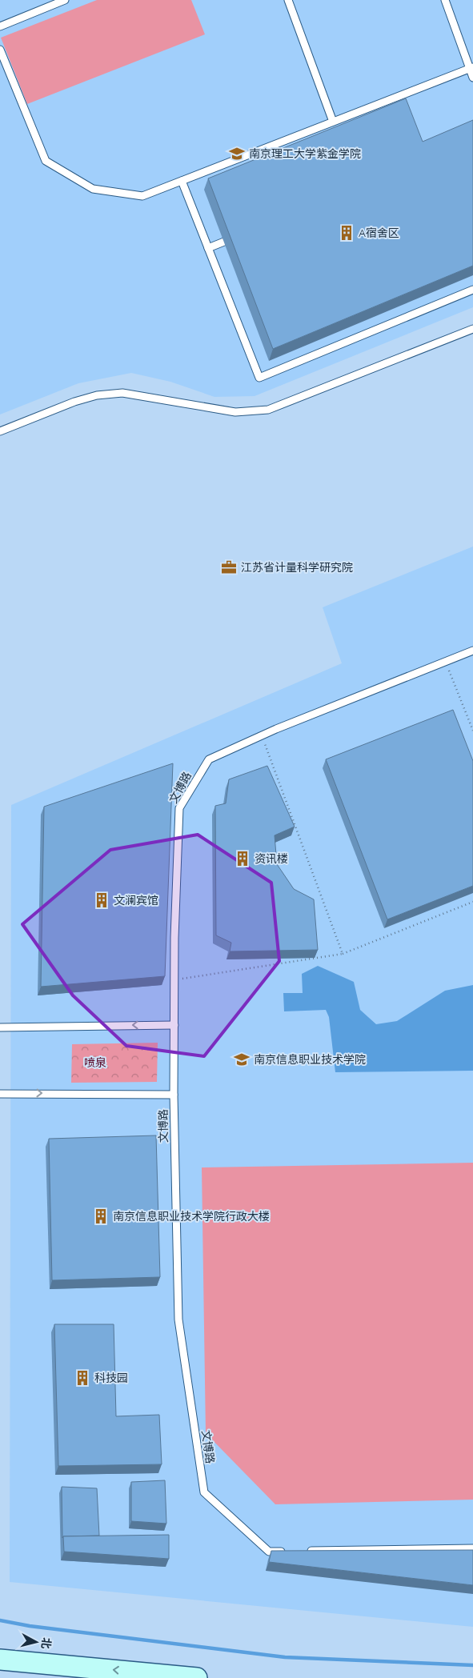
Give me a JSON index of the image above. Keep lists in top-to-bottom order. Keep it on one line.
{"streets":{"lane":["文博路"]},"parks":["喷泉"],"places":{"school or university":["南京理工大学紫金学院","南京信息职业技术学院"],"building":["A宿舍区","资讯楼","文澜宾馆","南京信息职业技术学院行政大楼","科技园"],"office":["江苏省计量科学研究院"]},"north":"right"}
